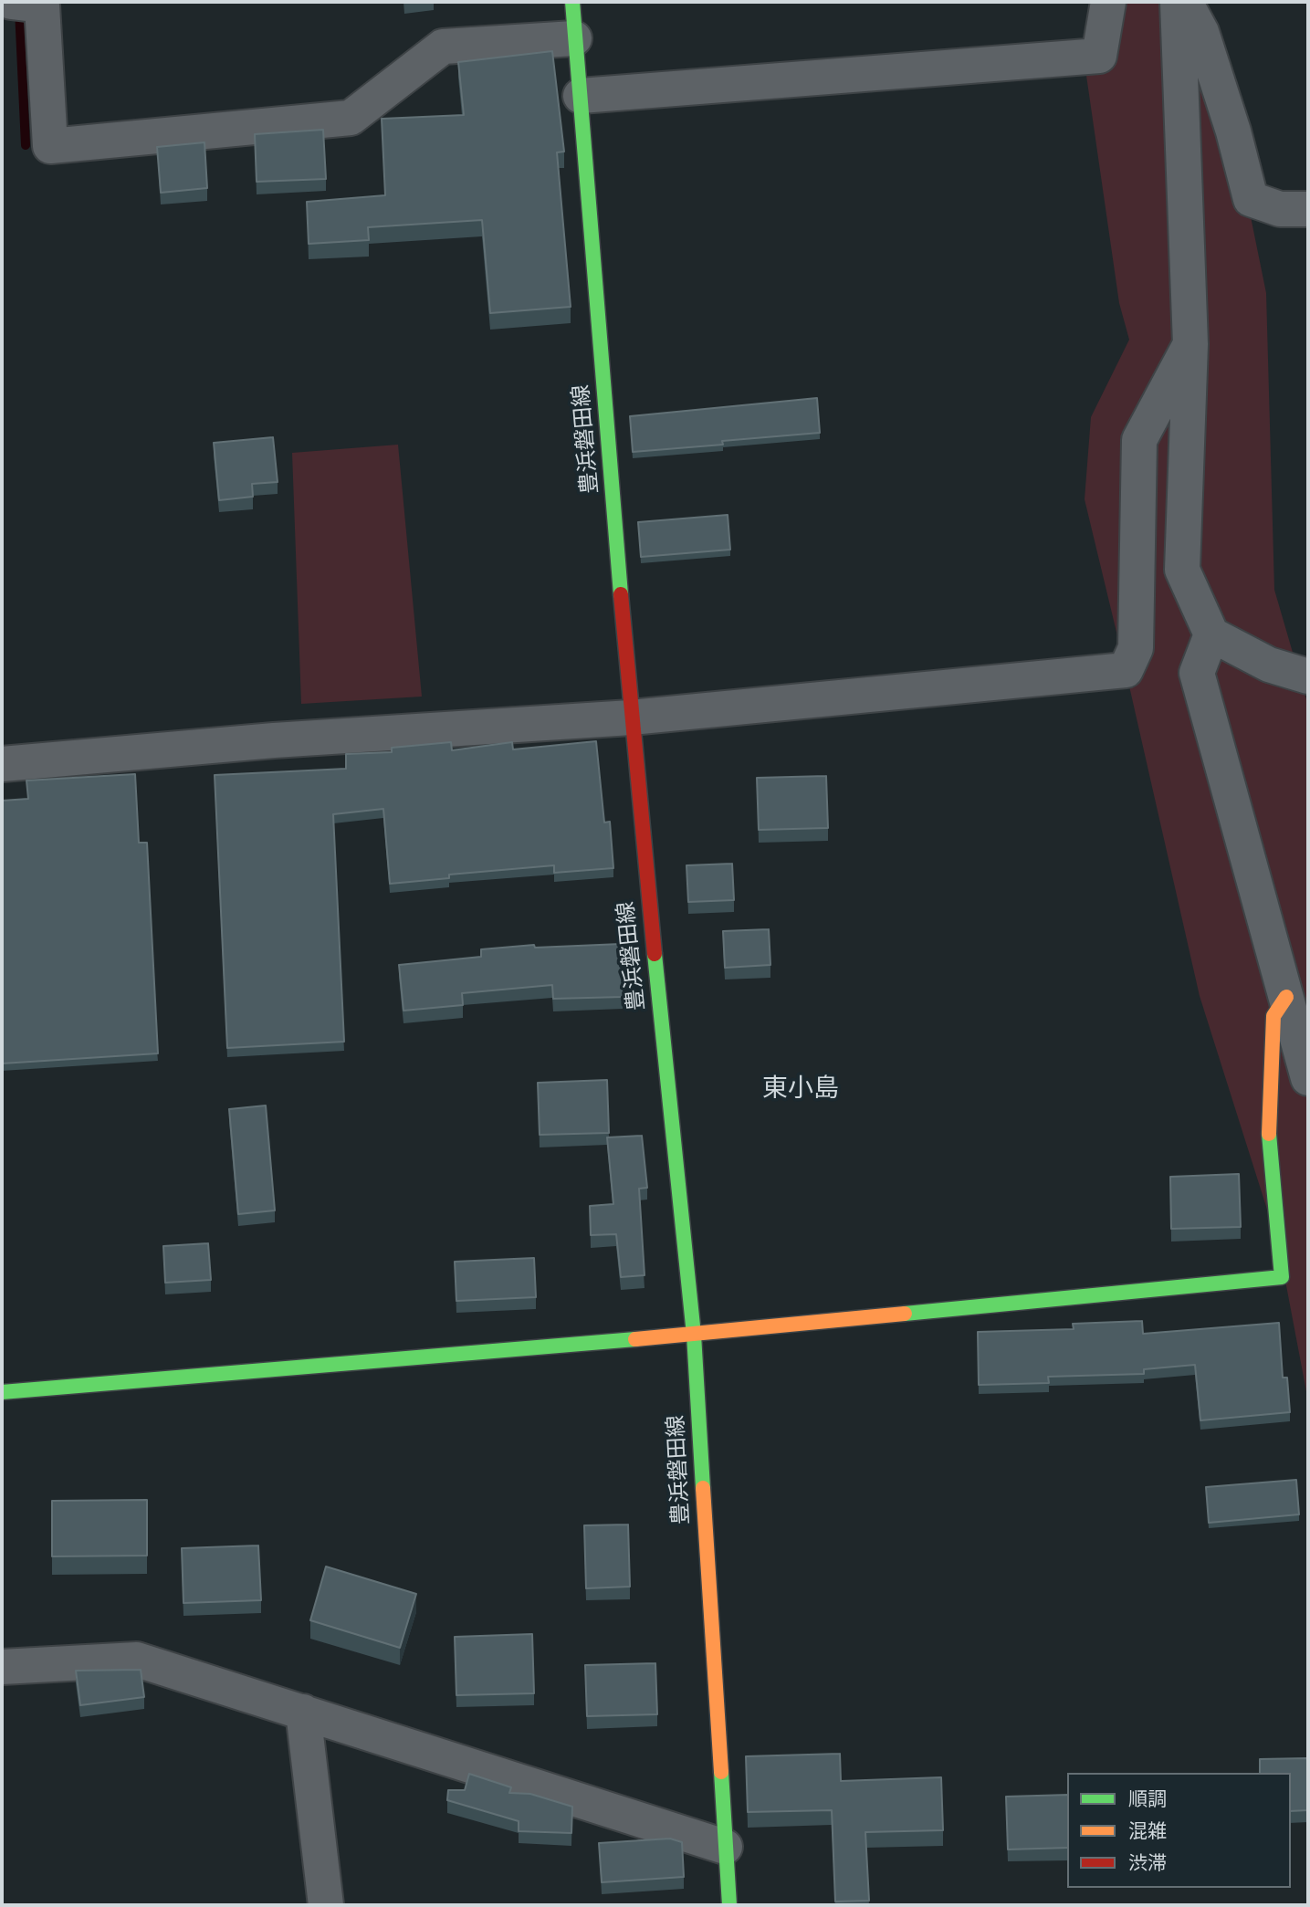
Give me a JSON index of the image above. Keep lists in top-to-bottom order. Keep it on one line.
{"streets":{"main road":["豊浜磐田線"]},"districts":["東小島"],"legend":["順調","混雑","渋滞"]}
